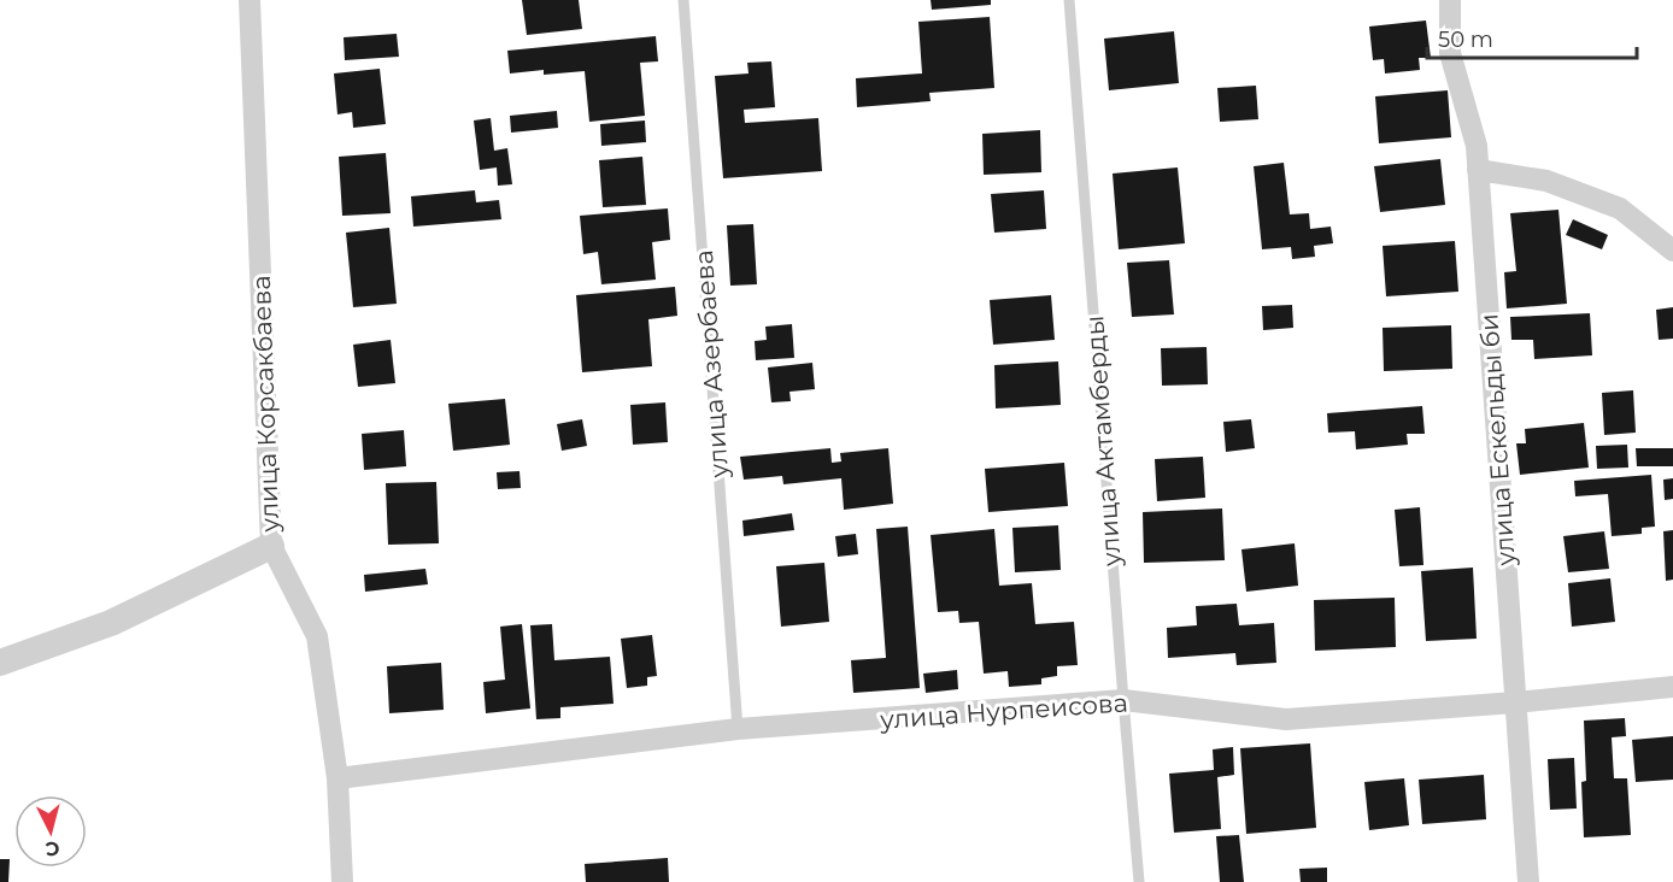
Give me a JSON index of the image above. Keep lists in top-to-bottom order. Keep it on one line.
{"streets":{"street":["улица Корсакбаева","улица Ескельды би","улица Нурпеисова"],"lane":["улица Азербаева","улица Актамберды"]},"crossings":[["улица Азербаева","улица Нурпеисова"],["улица Корсакбаева","улица Нурпеисова"],["улица Ескельды би","улица Нурпеисова"],["улица Актамберды","улица Нурпеисова"]],"scale_bar":"50 m","north":"bottom"}
